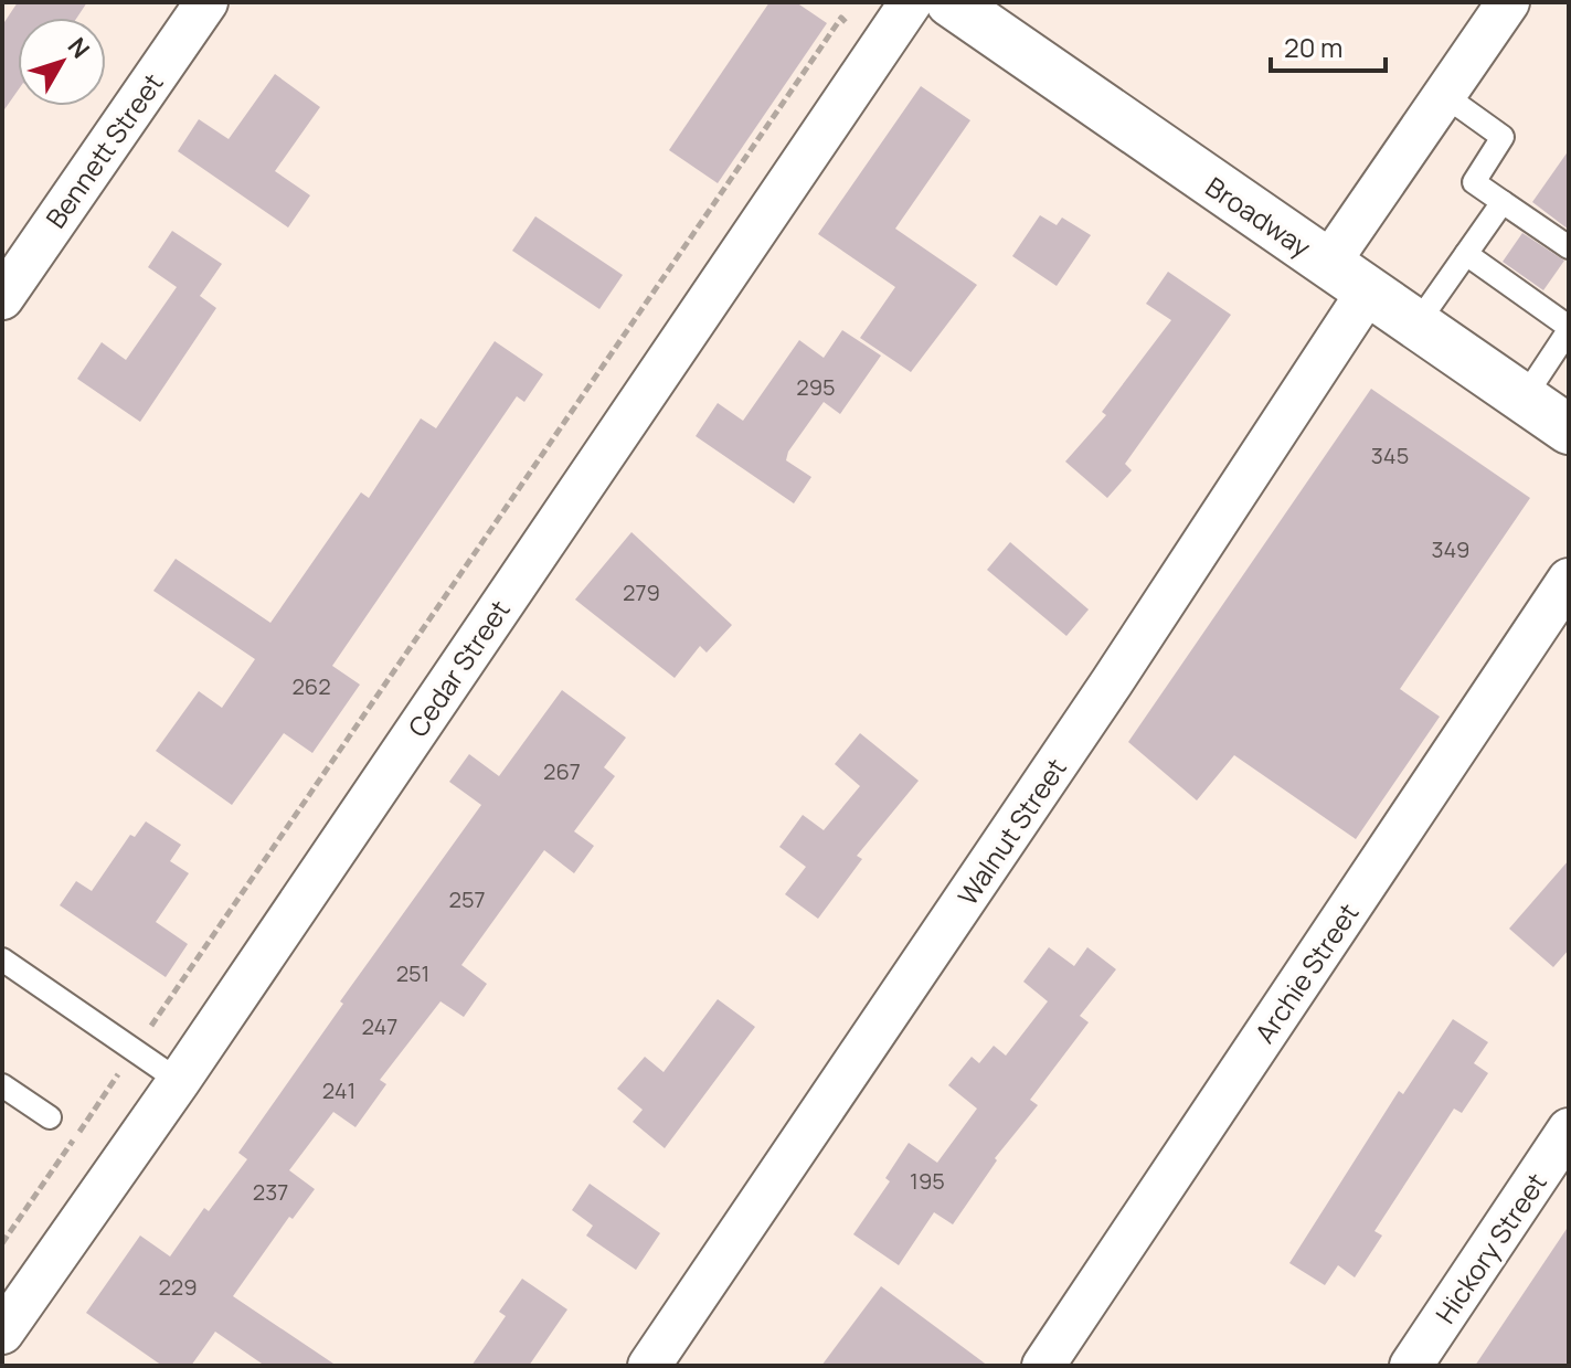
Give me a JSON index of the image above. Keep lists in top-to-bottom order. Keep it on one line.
{"streets":{"main road":["Broadway"],"street":["Bennett Street","Cedar Street","Walnut Street","Archie Street","Hickory Street"]},"crossings":[["Broadway","Walnut Street"]],"house_numbers":["295","345","349","279","262","267","257","251","247","241","195","237","229"],"scale_bar":"20 m","north":"top right"}
